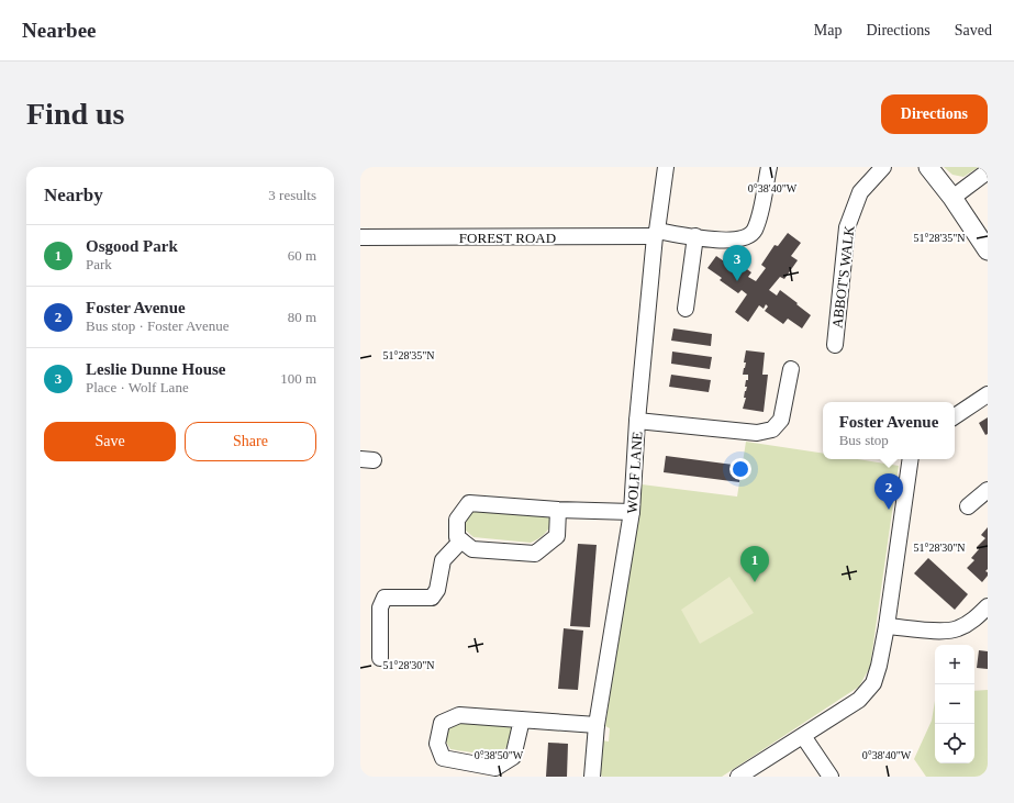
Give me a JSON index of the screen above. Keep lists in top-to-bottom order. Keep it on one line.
{"streets":{"street":["FOREST ROAD","ABBOT'S WALK","WOLF LANE"]},"crossings":[["FOREST ROAD","WOLF LANE"]],"page":{"header":"Nearbee","nav":["Map","Directions","Saved"],"buttons":["Directions",["Save","Share"]],"title":"Find us","heading":["Nearby","3 results"],"list":[{"mark":"1","name":"Osgood Park","note":"Park","value":"60 m"},{"mark":"2","name":"Foster Avenue","note":"Bus stop · Foster Avenue","value":"80 m"},{"mark":"3","name":"Leslie Dunne House","note":"Place · Wolf Lane","value":"100 m"}],"pins":["3","2","1"],"popup":["Foster Avenue","Bus stop"],"map_buttons":["+","−"]},"coordinates":["0°38'40\"W","51°28'35\"N","51°28'30\"N","0°38'50\"W"]}
